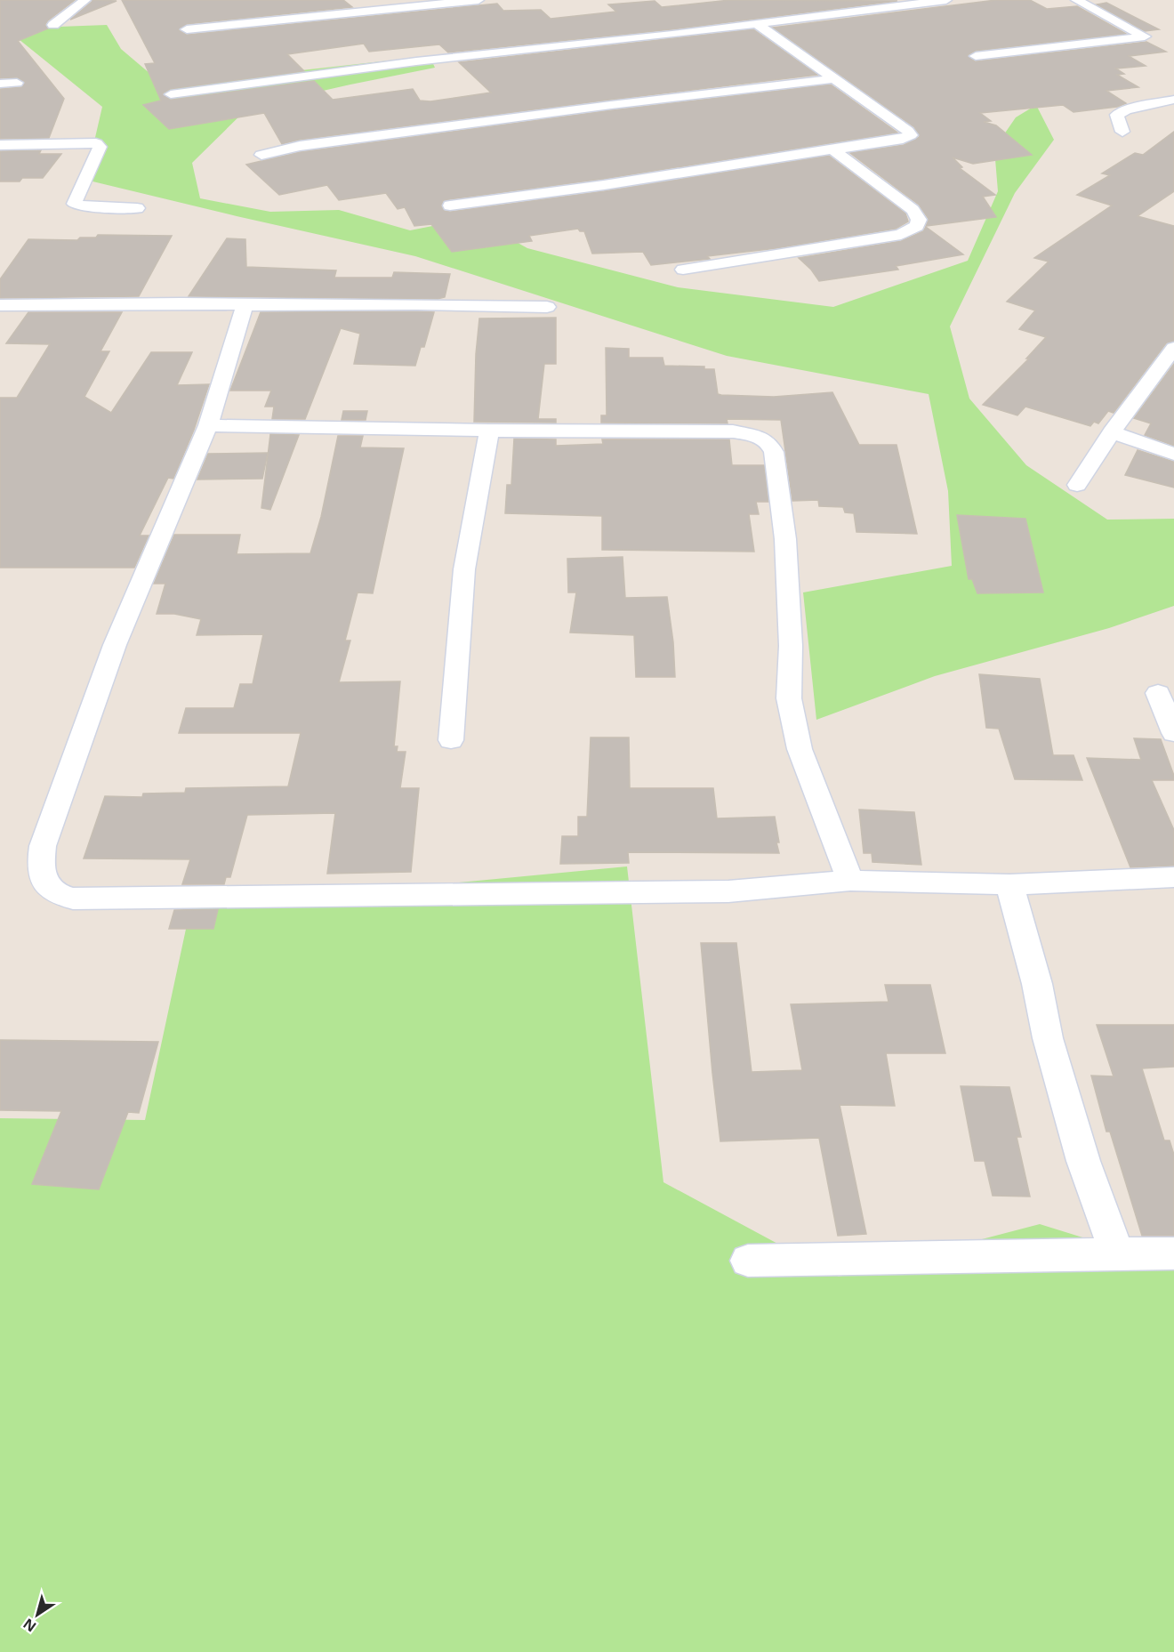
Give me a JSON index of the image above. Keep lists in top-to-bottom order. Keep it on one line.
{"north":"bottom left"}
